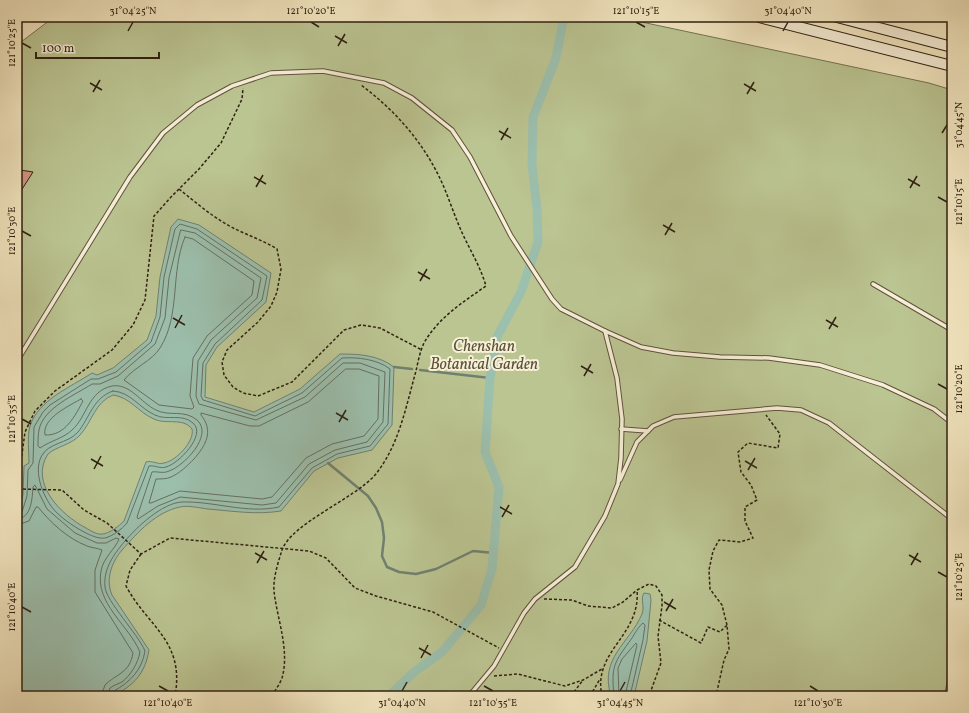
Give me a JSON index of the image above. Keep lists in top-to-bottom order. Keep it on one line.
{"parks":["Chenshan Botanical Garden"],"scale_bar":"100 m","coordinates":["31°04'25\"N","121°10'20\"E","121°10'15\"E","31°04'40\"N","121°10'25\"E","31°04'45\"N","121°10'30\"E","121°10'35\"E","121°10'40\"E"]}
